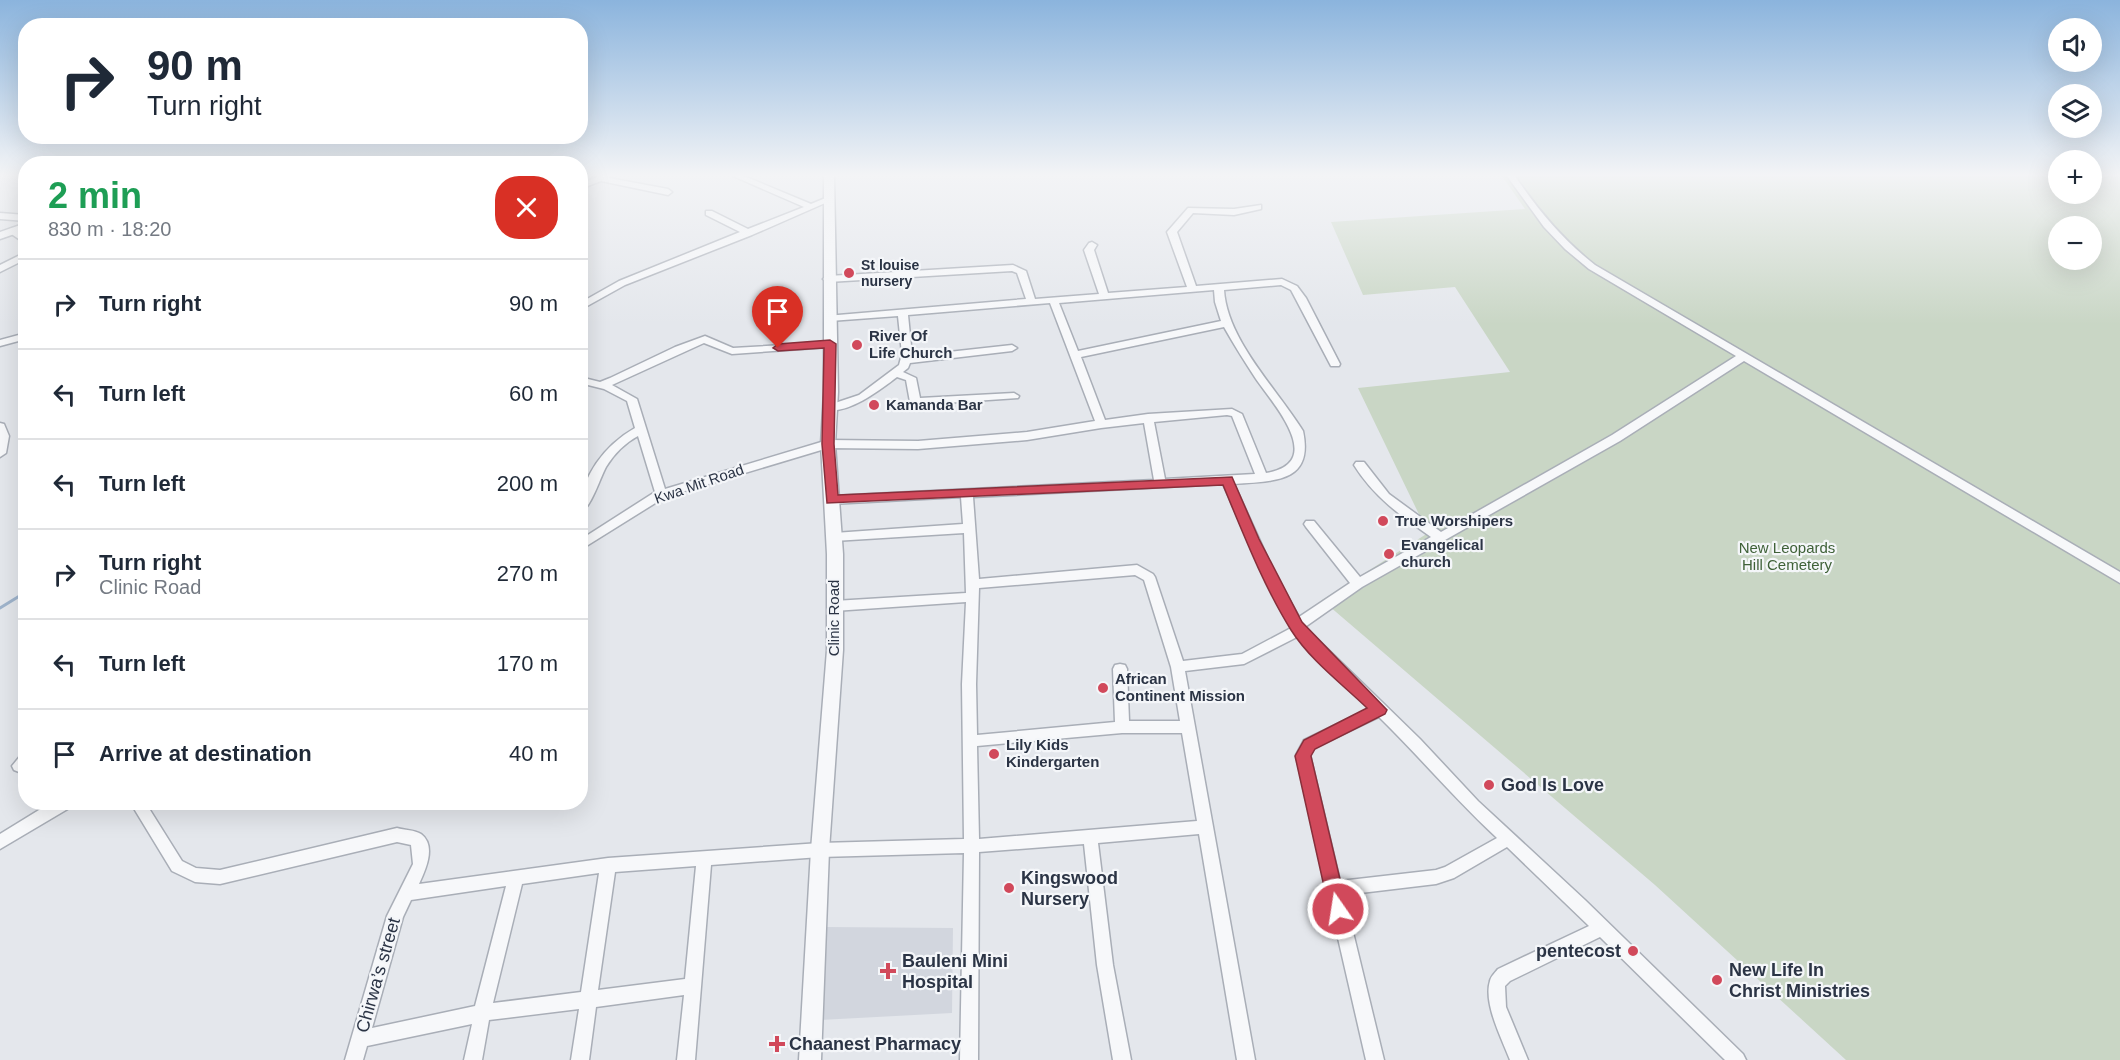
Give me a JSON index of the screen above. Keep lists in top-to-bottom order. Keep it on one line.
{"streets":{"street":["Kwa Mit Road","Clinic Road","Chirwa’s street"]},"crossings":[["Kwa Mit Road","Clinic Road"]],"parks":["New Leopards Hill Cemetery"],"places":{"other":["St louise nursery","River Of Life Church","Kamanda Bar","True Worshipers","Evangelical church","African Continent Mission","Lily Kids Kindergarten","God Is Love","Kingswood Nursery","pentecost","New Life In Christ Ministries"],"health":["Bauleni Mini Hospital","Chaanest Pharmacy"]},"page":{"map_buttons":["+","−"],"turn":["90 m","Turn right"],"heading":["2 min","830 m · 18:20"],"list":[{"name":"Turn right","value":"90 m"},{"name":"Turn left","value":"60 m"},{"name":"Turn left","value":"200 m"},{"name":"Turn right","note":"Clinic Road","value":"270 m"},{"name":"Turn left","value":"170 m"},{"name":"Arrive at destination","value":"40 m"}]}}
